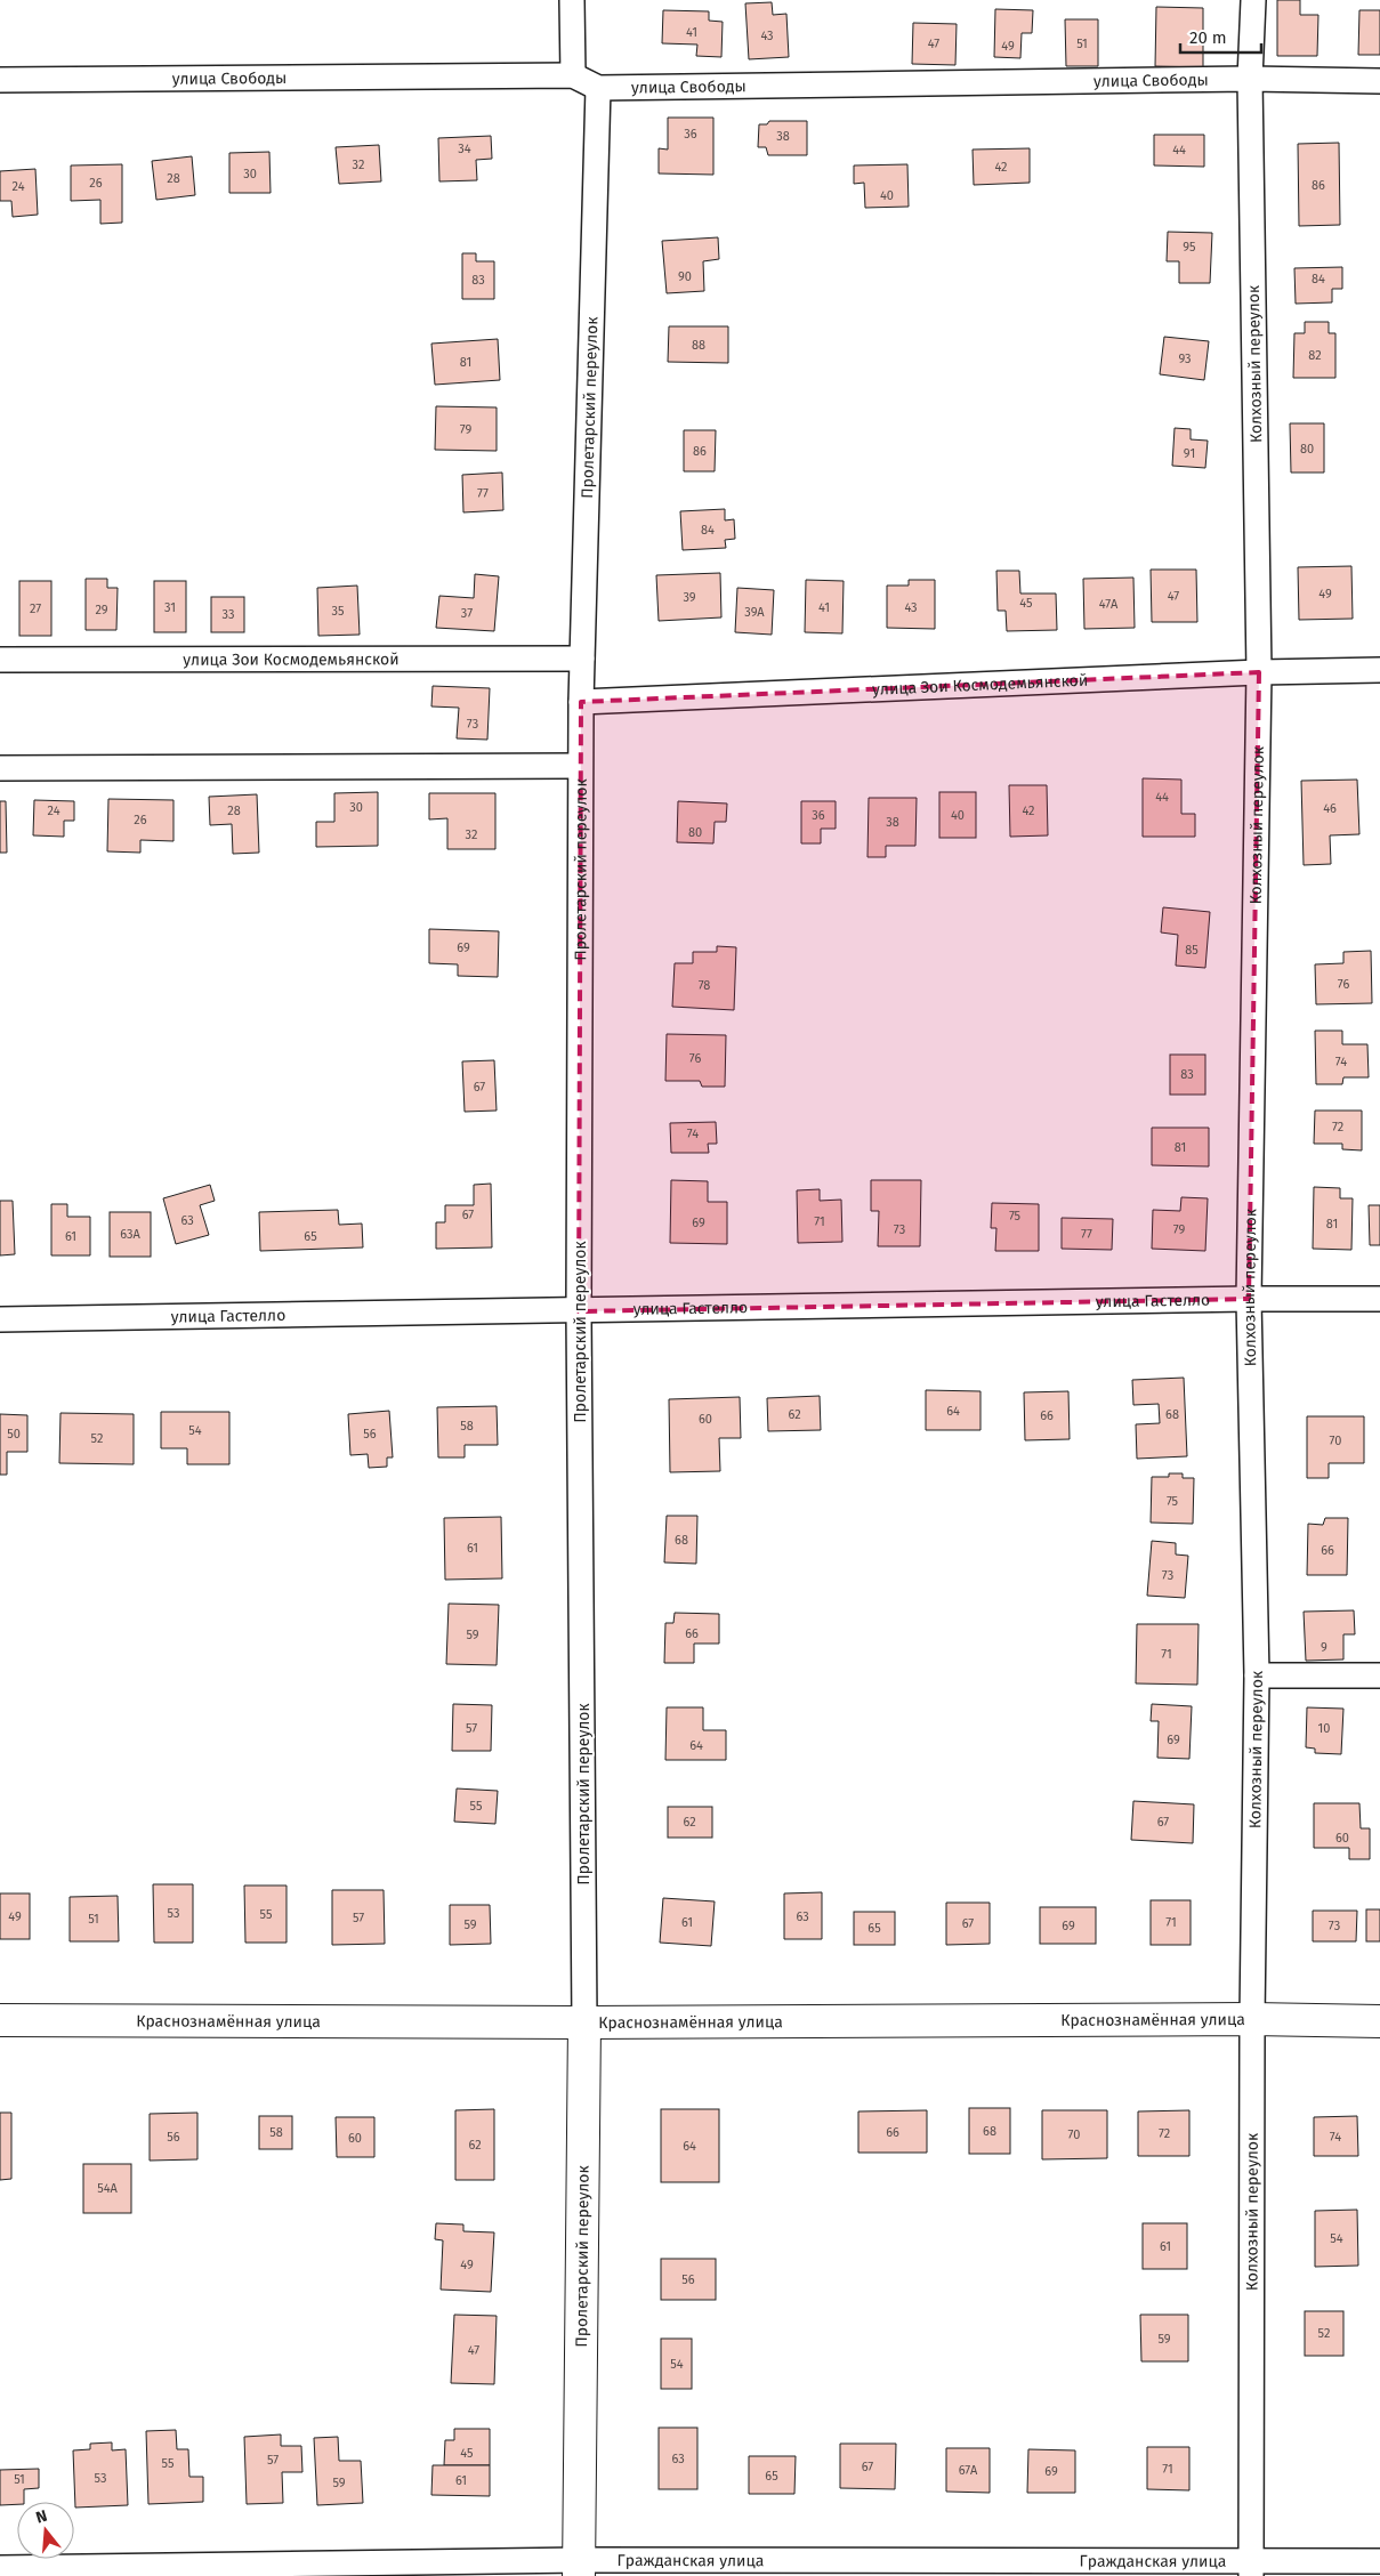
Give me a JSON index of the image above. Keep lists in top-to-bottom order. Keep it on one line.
{"streets":{"main road":["Пролетарский переулок","Краснознамённая улица"],"street":["улица Свободы","Колхозный переулок","улица Зои Космодемьянской","улица Гастелло","Гражданская улица"]},"crossings":[["улица Свободы","Колхозный переулок"],["улица Свободы","Пролетарский переулок"],["Колхозный переулок","улица Зои Космодемьянской"],["Колхозный переулок","улица Гастелло"],["Колхозный переулок","Краснознамённая улица"],["Колхозный переулок","Гражданская улица"],["Пролетарский переулок","улица Зои Космодемьянской"],["Пролетарский переулок","улица Гастелло"],["Пролетарский переулок","Краснознамённая улица"],["Пролетарский переулок","Гражданская улица"]],"house_numbers":["41","43","47","51","49","36","38","34","44","32","42","30","28","26","86","24","40","95","90","84","83","88","82","93","81","79","80","86","91","77","84","49","47","39","45","47А","31","41","43","27","29","35","39А","37","33","73","44","30","46","24","28","42","36","40","26","38","80","32","69","85","76","78","76","74","83","67","72","74","81","67","75","63","71","69","81","73","79","63А","77","61","65","64","62","68","66","60","58","54","50","56","52","70","75","68","61","66","73","66","59","9","71","57","10","69","64","55","62","67","60","53","55","49","63","57","51","61","71","67","59","69","73","65","68","58","66","72","70","56","74","60","62","64","54А","54","61","49","56","52","59","47","54","45","63","57","55","67","71","67А","69","65","53","51","61","59"],"scale_bar":"20 m","north":"top"}
